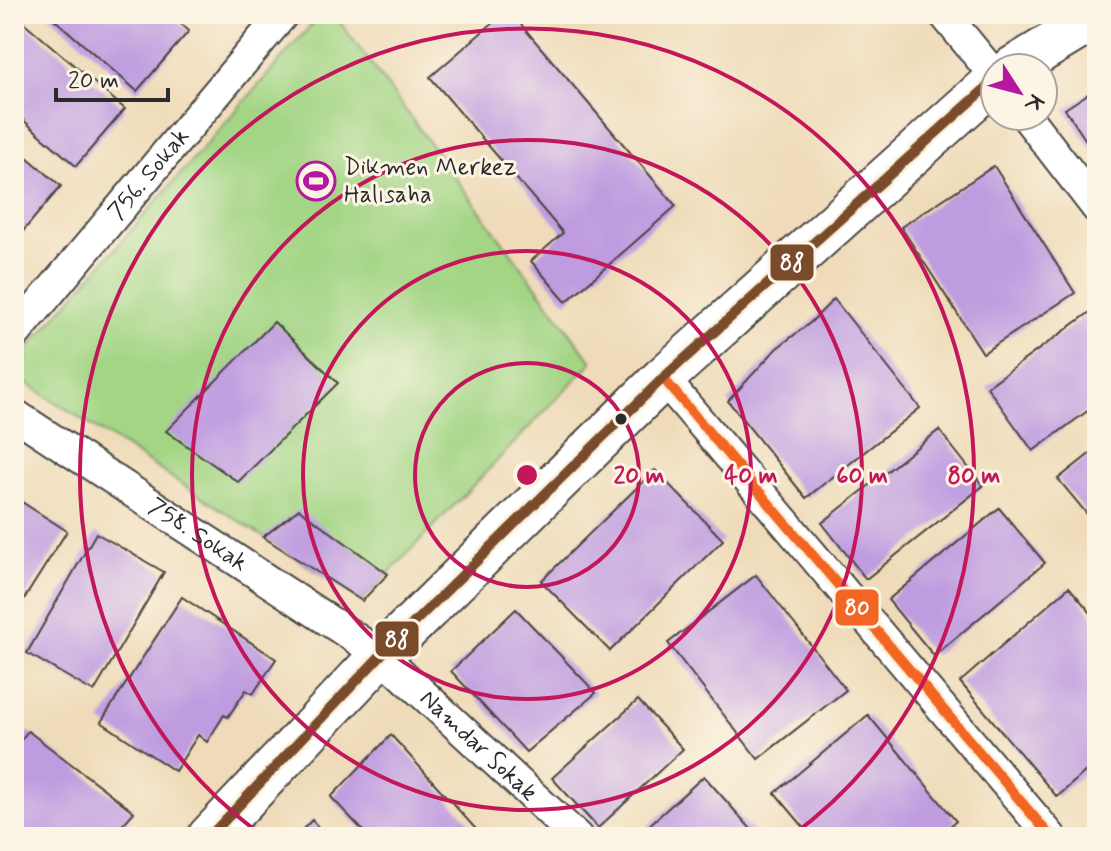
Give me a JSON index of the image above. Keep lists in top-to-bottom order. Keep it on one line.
{"streets":{"street":["756. Sokak","758. Sokak","Namdar Sokak"]},"crossings":[["758. Sokak","Namdar Sokak"]],"places":{"sports":["Dikmen Merkez Halısaha"]},"lines":["transit line 88","transit line 80"],"scale_bar":"20 m","north":"bottom right","rings":["20 m","40 m","60 m","80 m"]}
